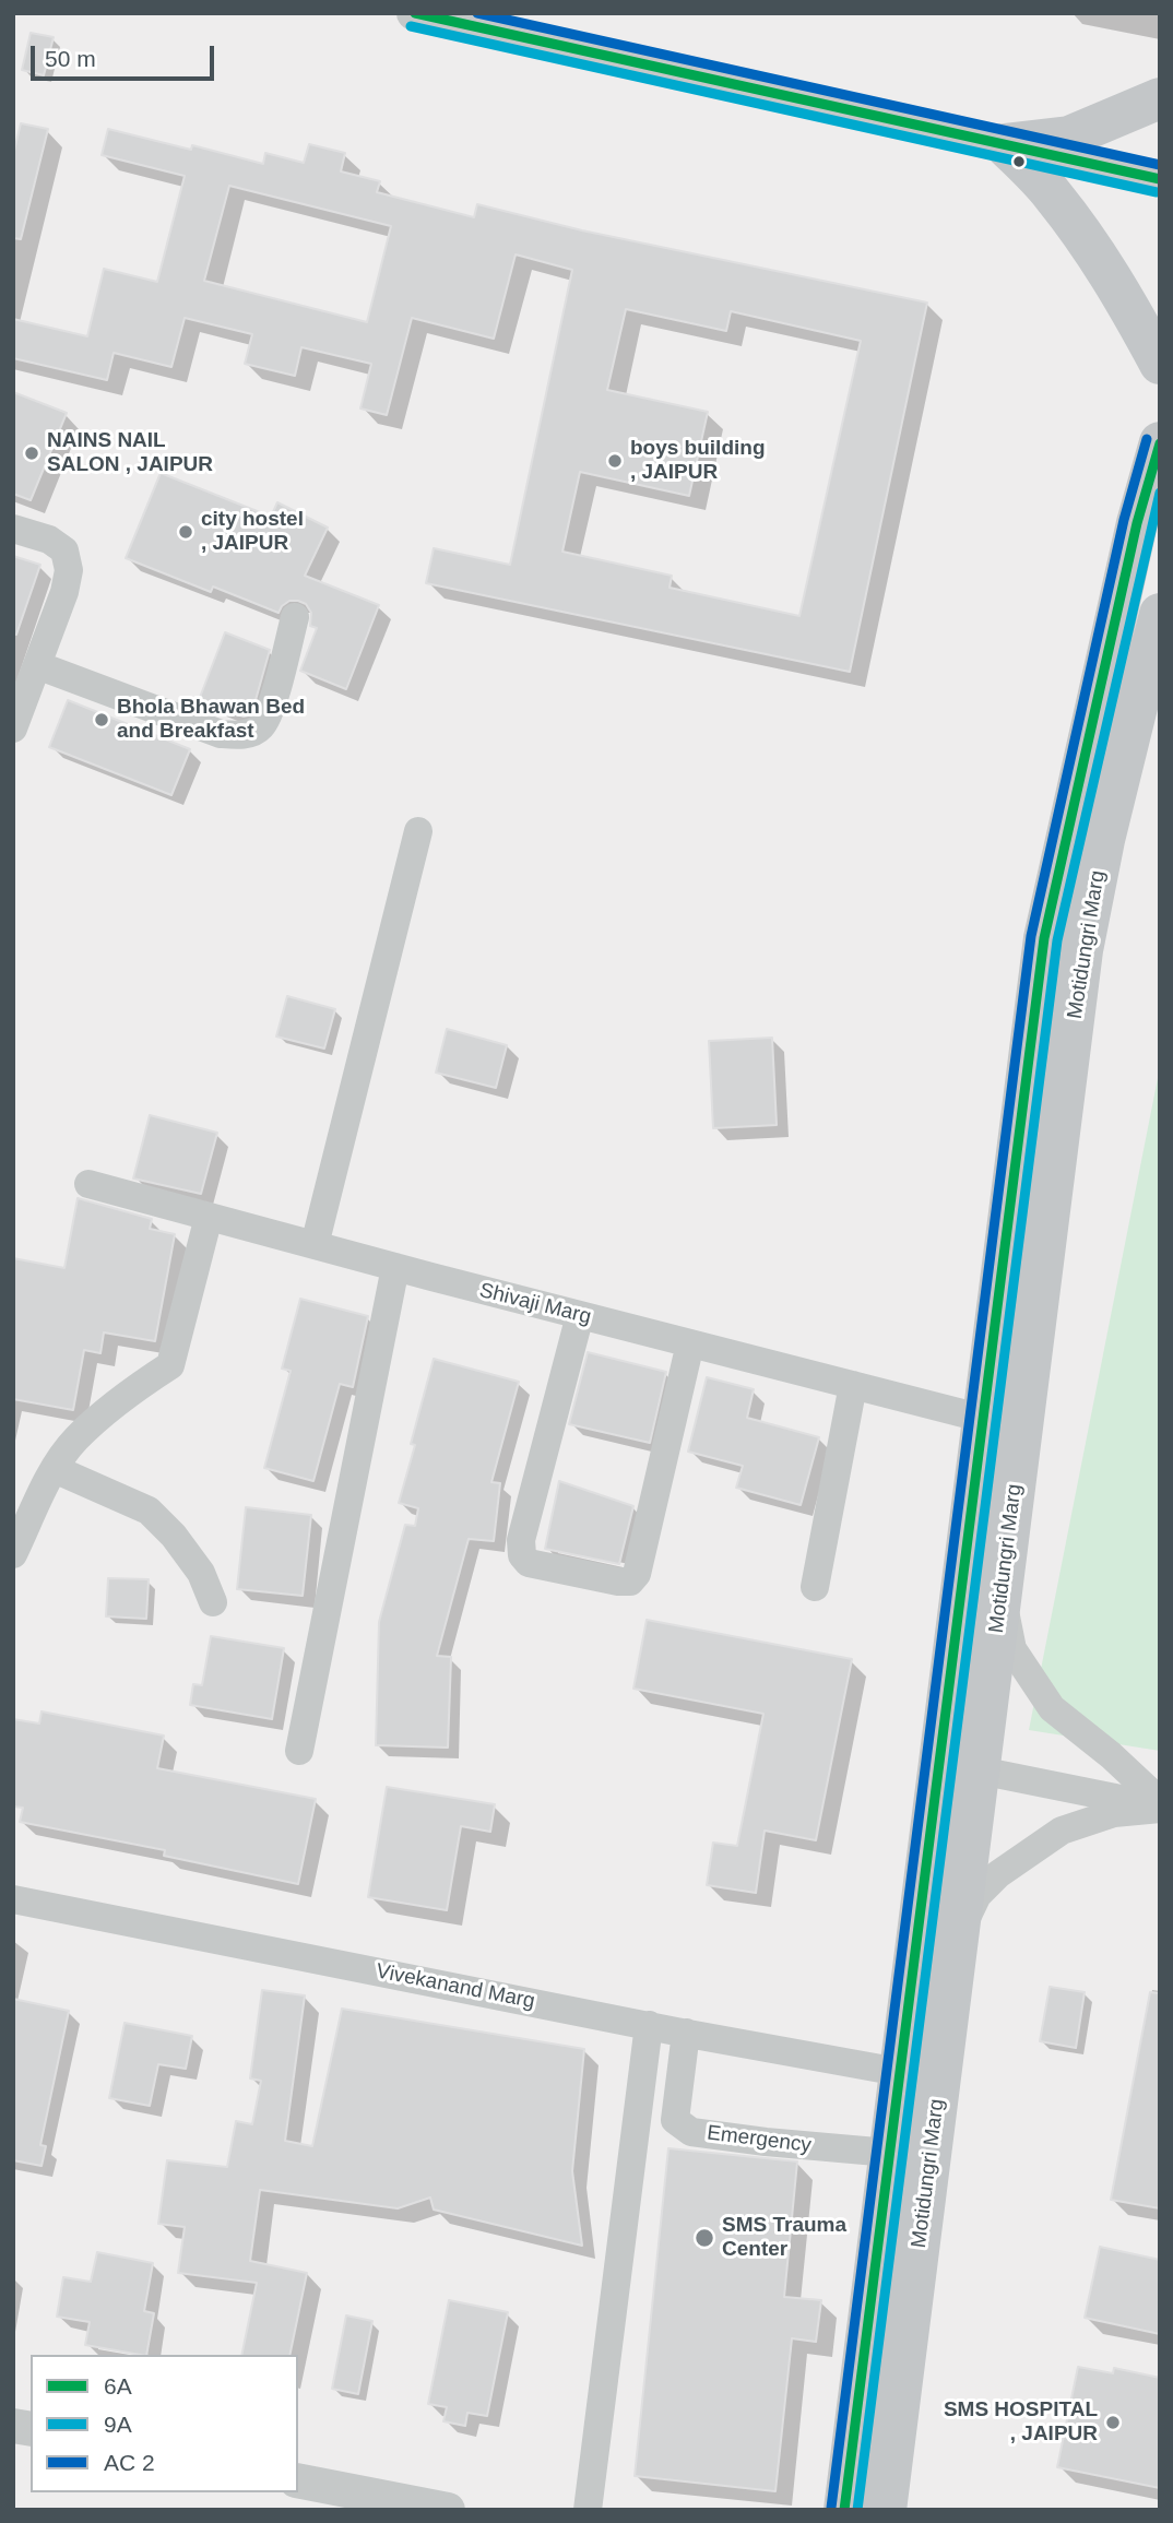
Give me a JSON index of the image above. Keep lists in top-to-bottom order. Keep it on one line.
{"streets":{"main road":["Motidungri Marg"],"street":["Shivaji Marg","Vivekanand Marg","Emergency"]},"crossings":[["Vivekanand Marg","Emergency"]],"places":["NAINS NAIL SALON , JAIPUR","boys building , JAIPUR","city hostel , JAIPUR","Bhola Bhawan Bed and Breakfast","SMS Trauma Center","SMS HOSPITAL , JAIPUR"],"lines":["transit line 6A","transit line 9A"],"legend":["6A","9A","AC 2"],"scale_bar":"50 m"}
